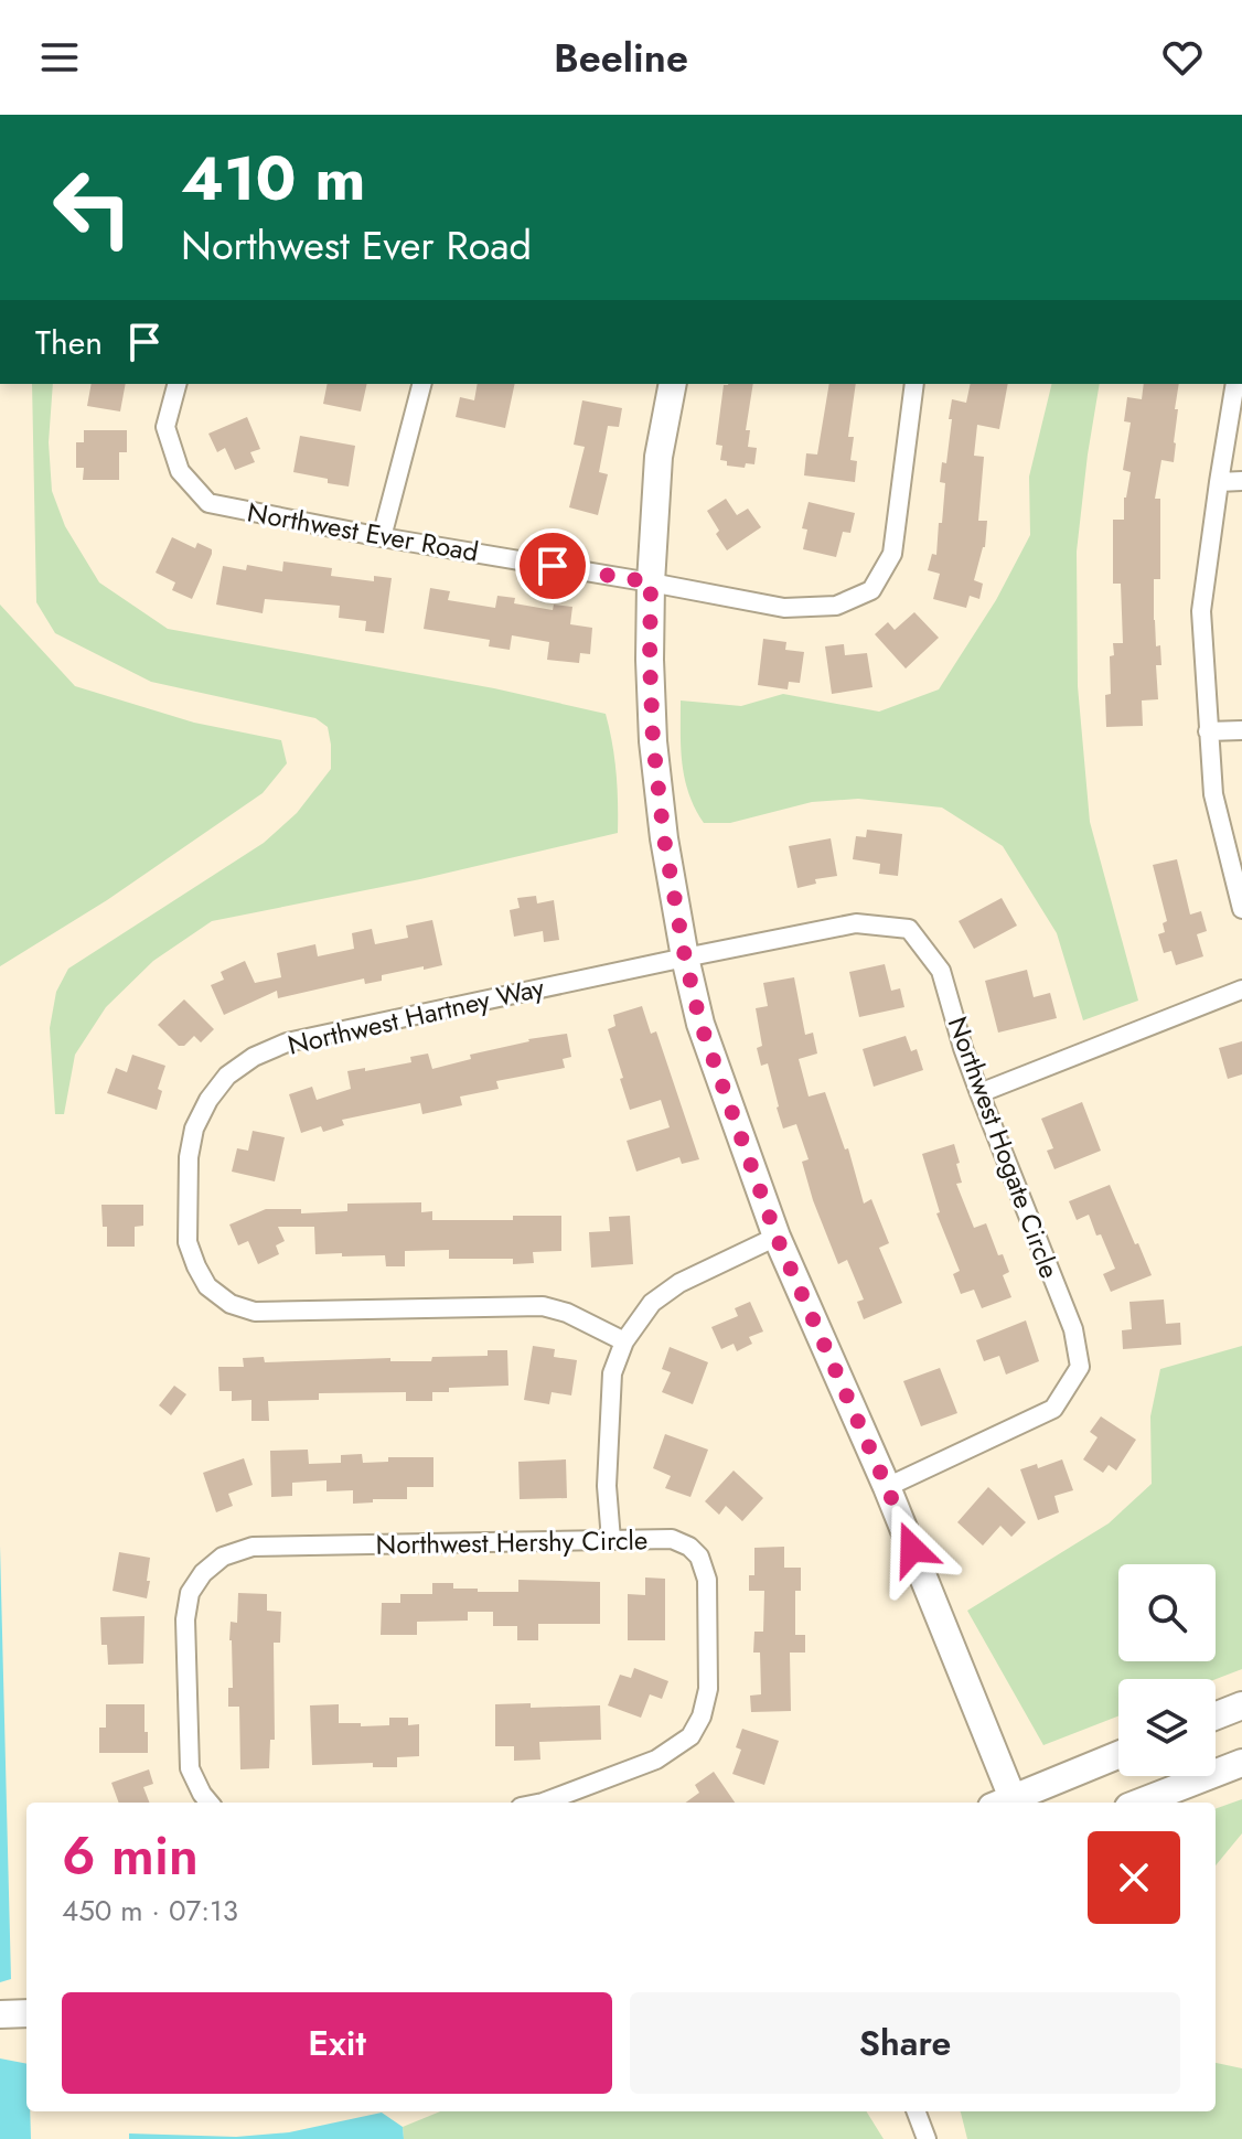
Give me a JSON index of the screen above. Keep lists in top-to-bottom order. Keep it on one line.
{"streets":{"street":["Northwest Ever Road","Northwest Hartney Way","Northwest Hogate Circle","Northwest Hershy Circle"]},"crossings":[["Northwest Hartney Way","Northwest Hogate Circle"]],"page":{"header":"Beeline","turn":["410 m","Northwest Ever Road"],"then":"Then","heading":["6 min","450 m · 07:13"],"buttons":["Exit","Share"]}}
